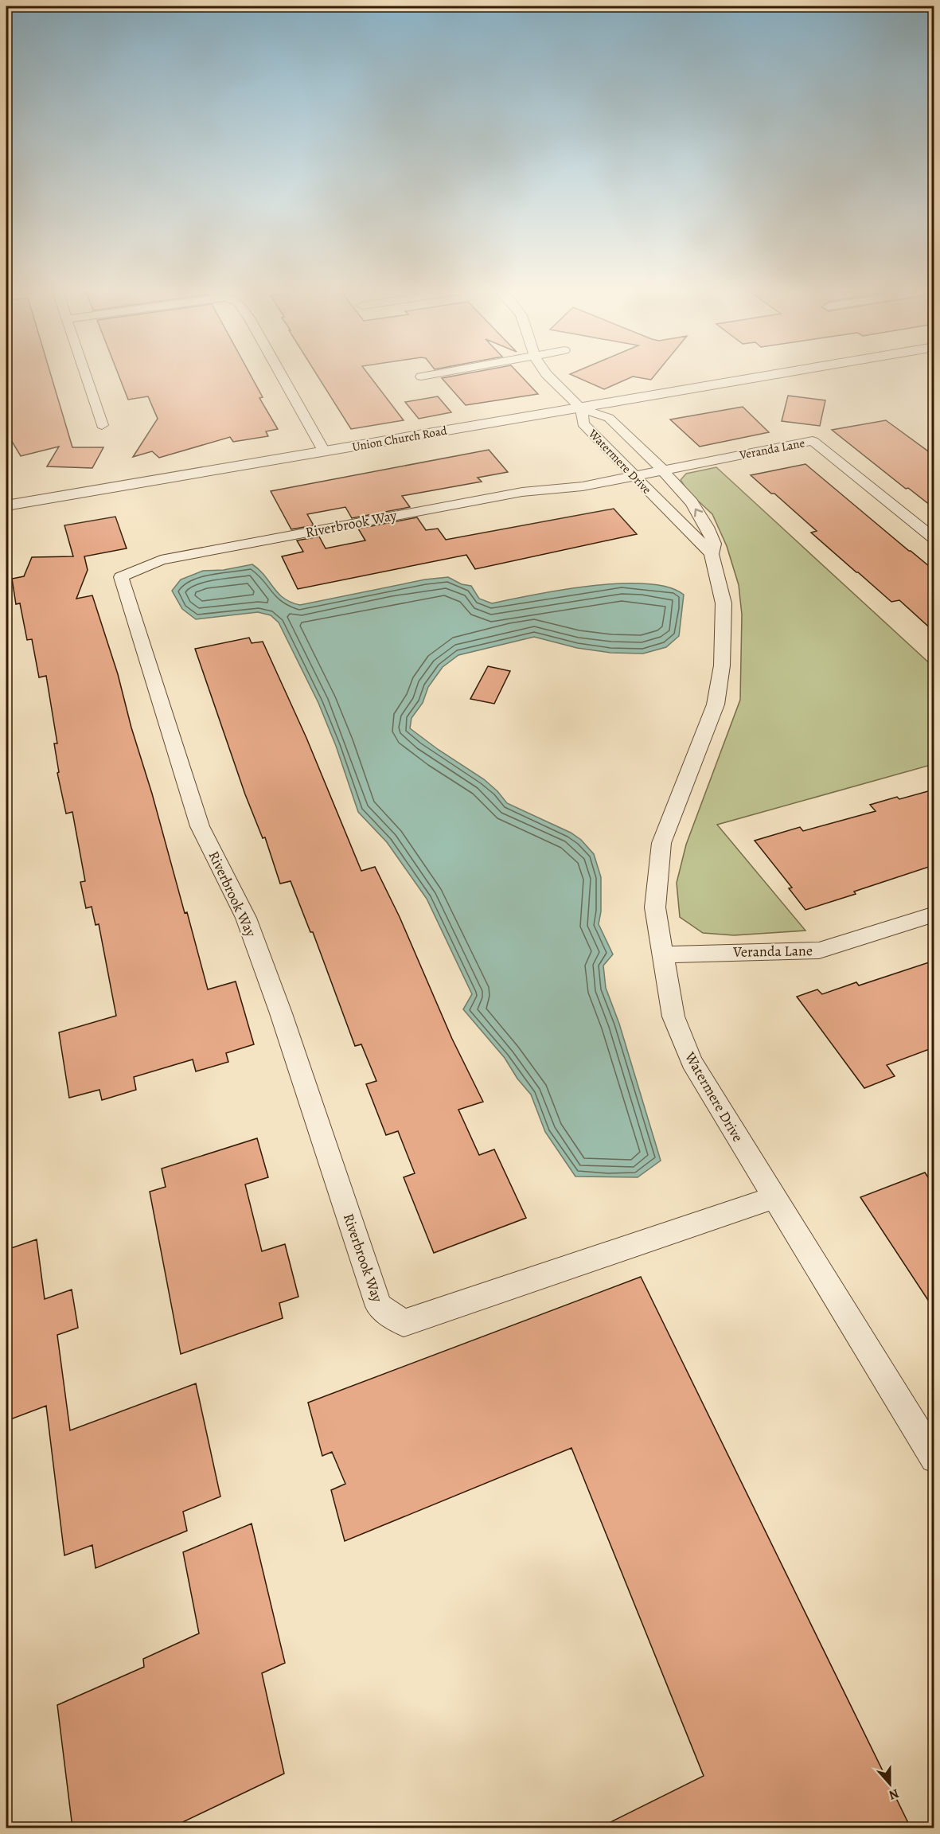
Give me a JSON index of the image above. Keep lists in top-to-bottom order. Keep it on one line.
{"streets":{"street":["Union Church Road","Veranda Lane","Watermere Drive","Riverbrook Way"]},"crossings":[["Union Church Road","Watermere Drive"],["Veranda Lane","Watermere Drive"],["Veranda Lane","Riverbrook Way"],["Watermere Drive","Riverbrook Way"]],"north":"bottom"}
